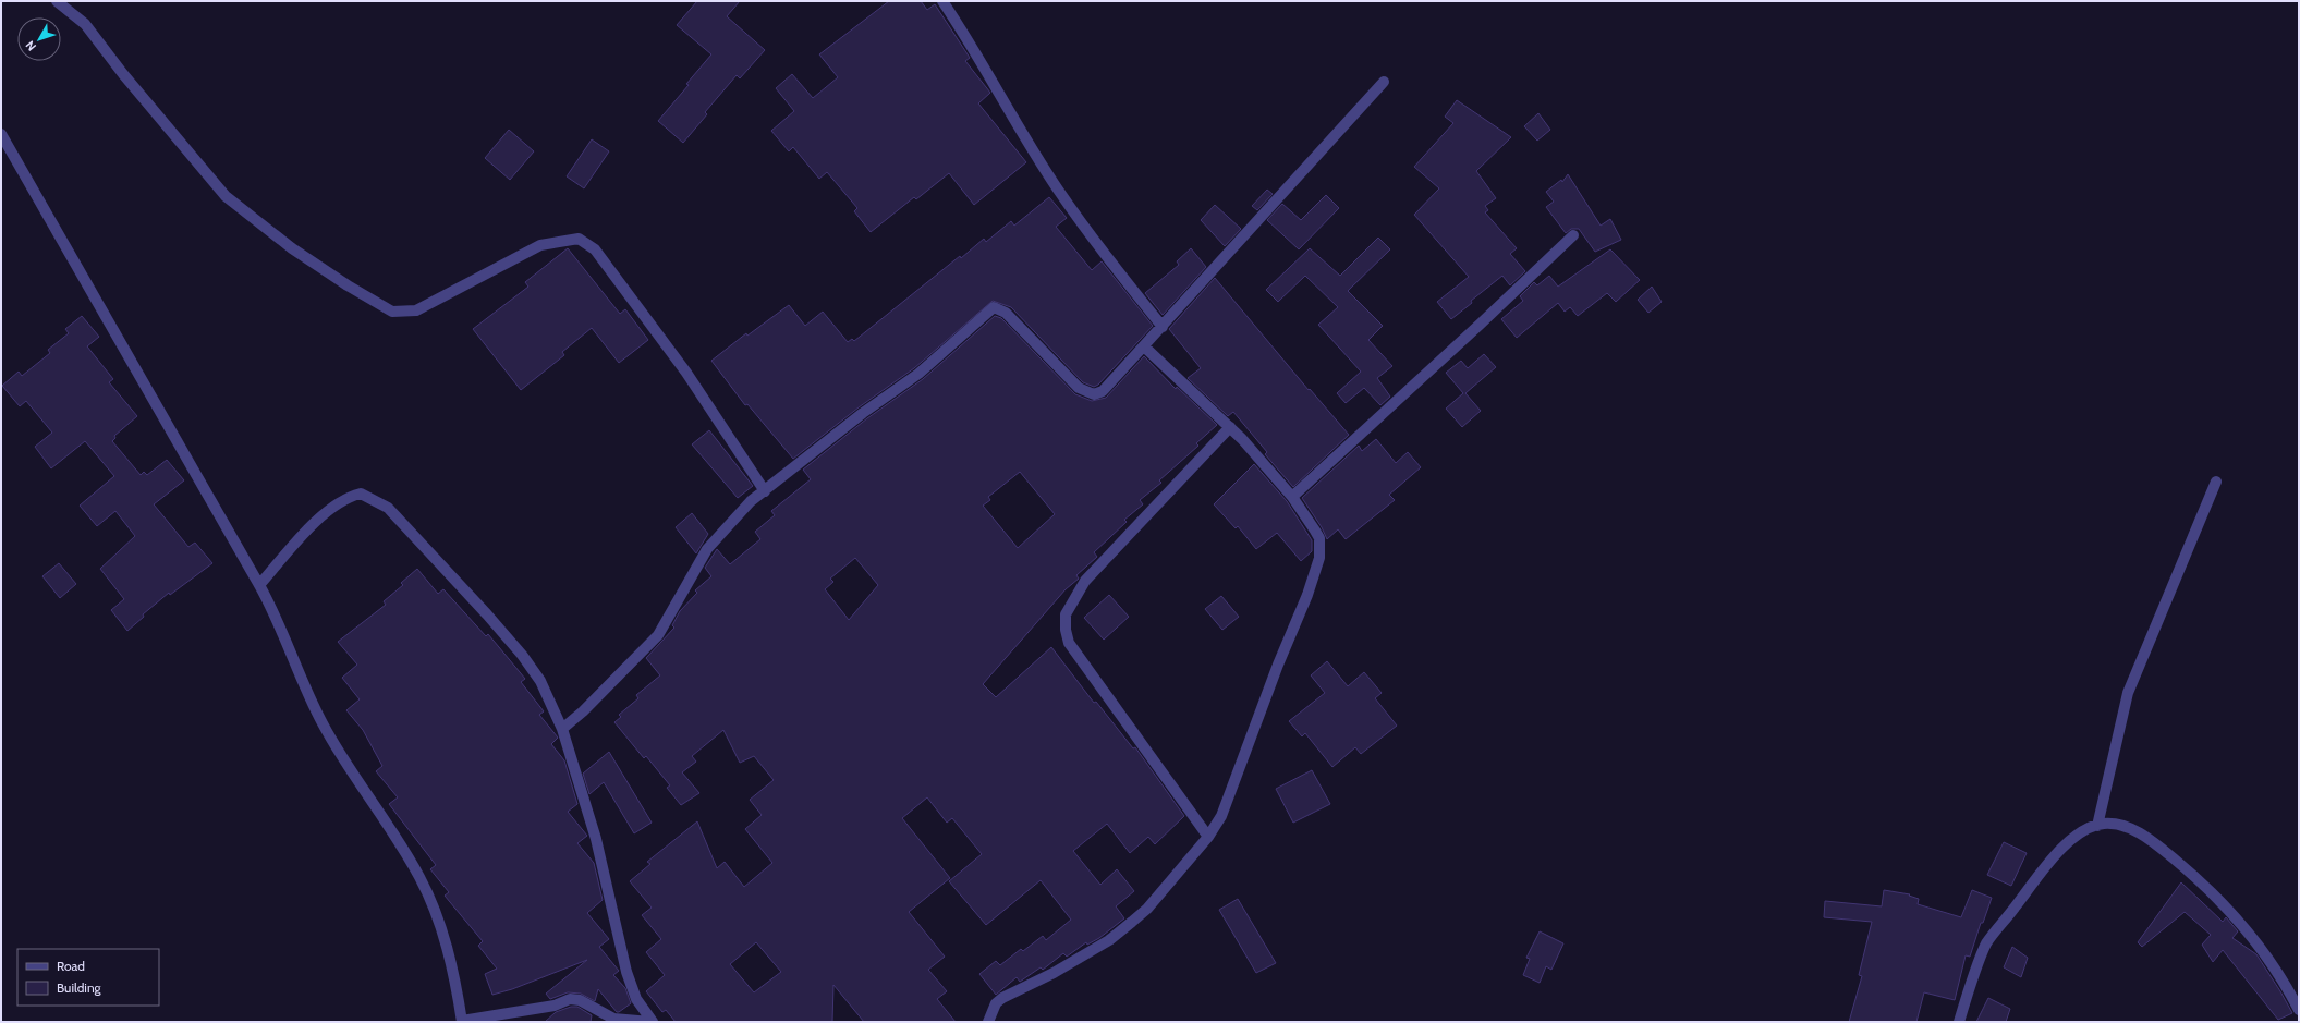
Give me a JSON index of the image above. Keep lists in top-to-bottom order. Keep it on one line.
{"legend":["Road","Building"],"north":"bottom left"}
